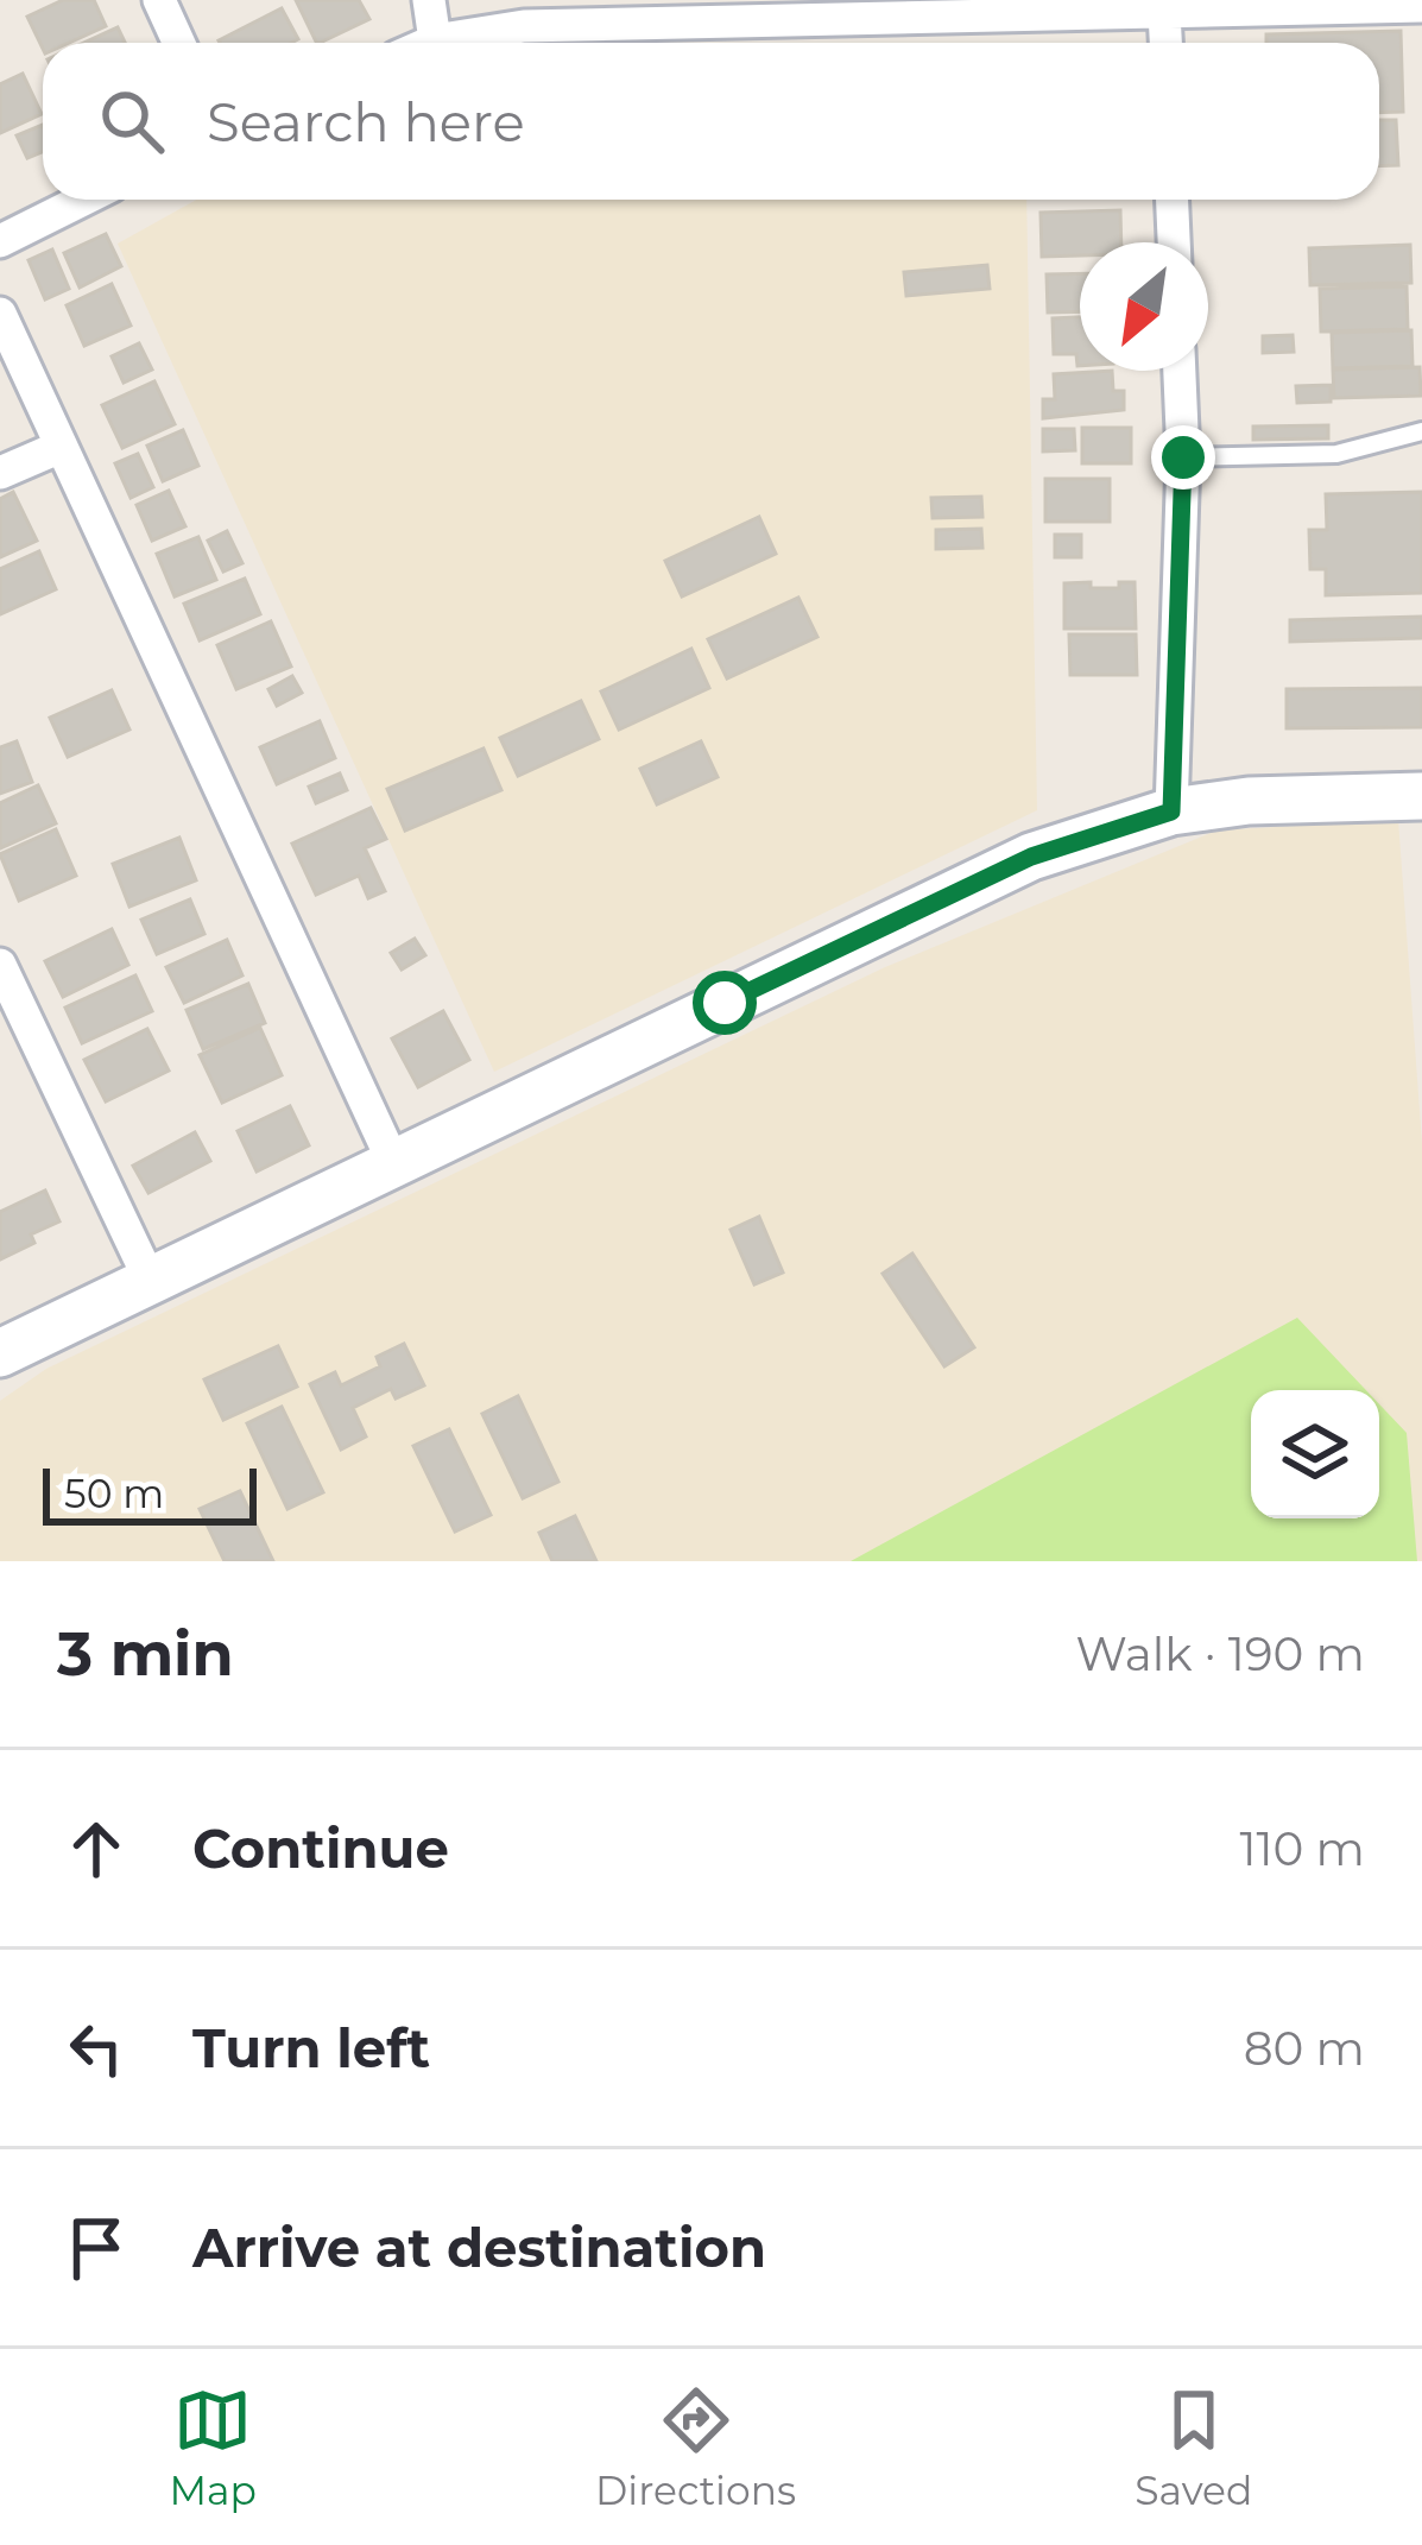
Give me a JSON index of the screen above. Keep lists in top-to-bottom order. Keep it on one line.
{"scale_bar":"50 m","north":"bottom left","page":{"search":"Search here","scale":"50 m","heading":["3 min","Walk · 190 m"],"list":[["Continue","110 m"],["Turn left","80 m"],"Arrive at destination"],"nav":["Map","Directions","Saved"]}}
